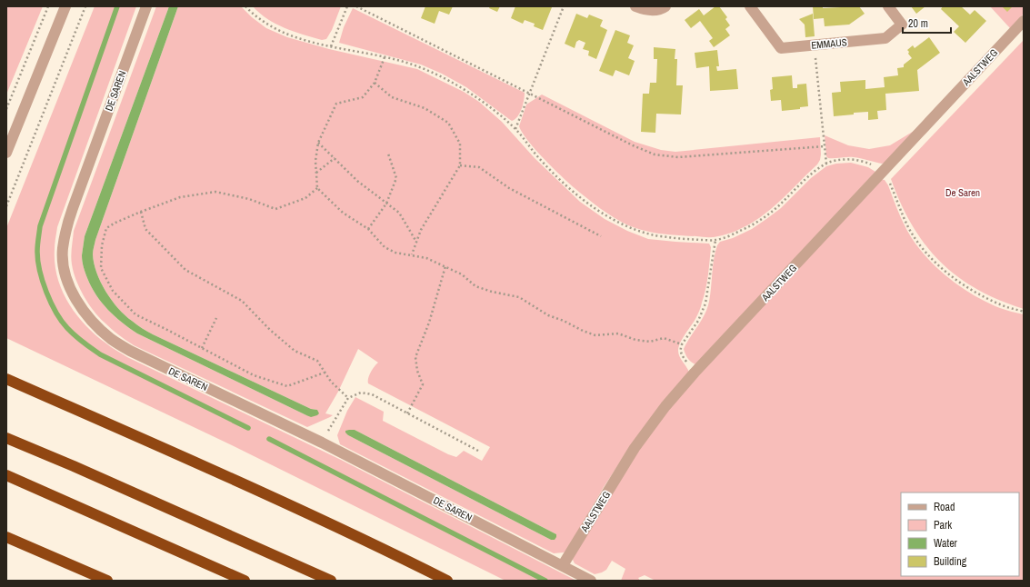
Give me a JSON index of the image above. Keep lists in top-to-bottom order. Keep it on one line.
{"streets":{"street":["EMMAUS","AALSTWEG","DE SAREN"]},"crossings":[["AALSTWEG","DE SAREN"]],"parks":["De Saren"],"legend":["Road","Park","Water","Building"],"scale_bar":"20 m"}
